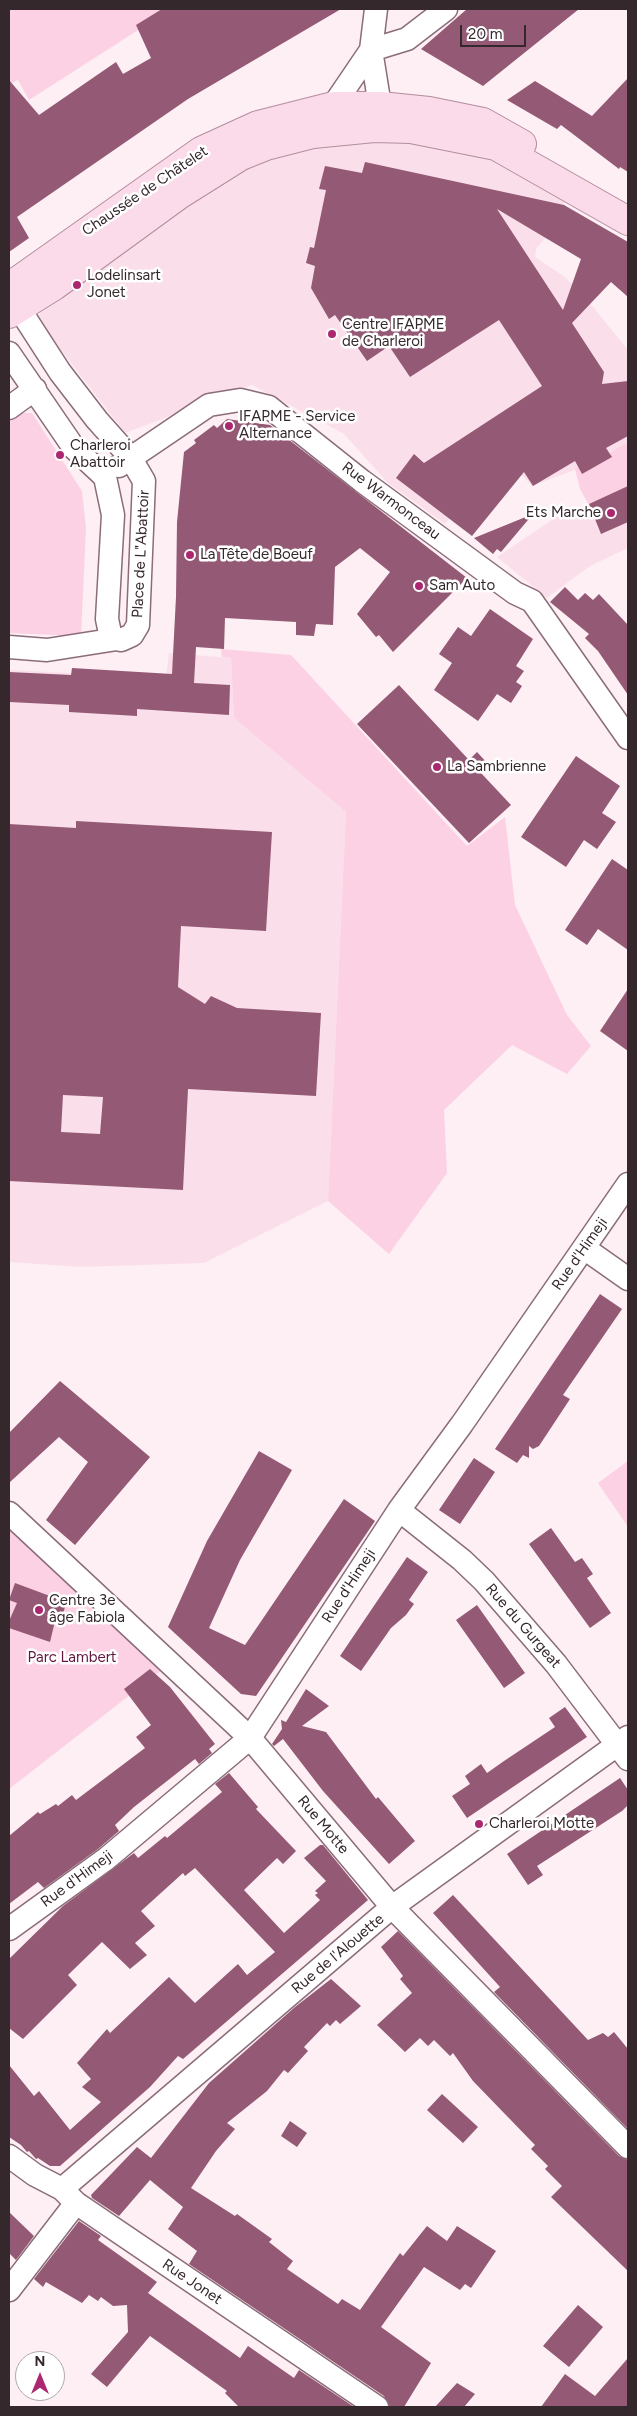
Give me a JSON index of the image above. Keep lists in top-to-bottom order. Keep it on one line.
{"streets":{"main road":["Chaussée de Châtelet"],"street":["Rue Warmonceau","Place de L\"Abattoir","Rue d'Himeji","Rue du Gurgeat","Rue Motte","Rue de l'Alouette","Rue Jonet"]},"crossings":[["Chaussée de Châtelet","Place de L\"Abattoir"],["Rue Warmonceau","Place de L\"Abattoir"],["Rue d'Himeji","Rue du Gurgeat"],["Rue d'Himeji","Rue Motte"],["Rue du Gurgeat","Rue de l'Alouette"],["Rue Motte","Rue de l'Alouette"],["Rue de l'Alouette","Rue Jonet"]],"parks":["Parc Lambert"],"places":["Lodelinsart Jonet","Centre IFAPME de Charleroi","IFAPME - Service Alternance","Charleroi Abattoir","Ets Marche","La Tête de Boeuf","Sam Auto","La Sambrienne","Centre 3e âge Fabiola","Charleroi Motte"],"scale_bar":"20 m","north":"top"}
